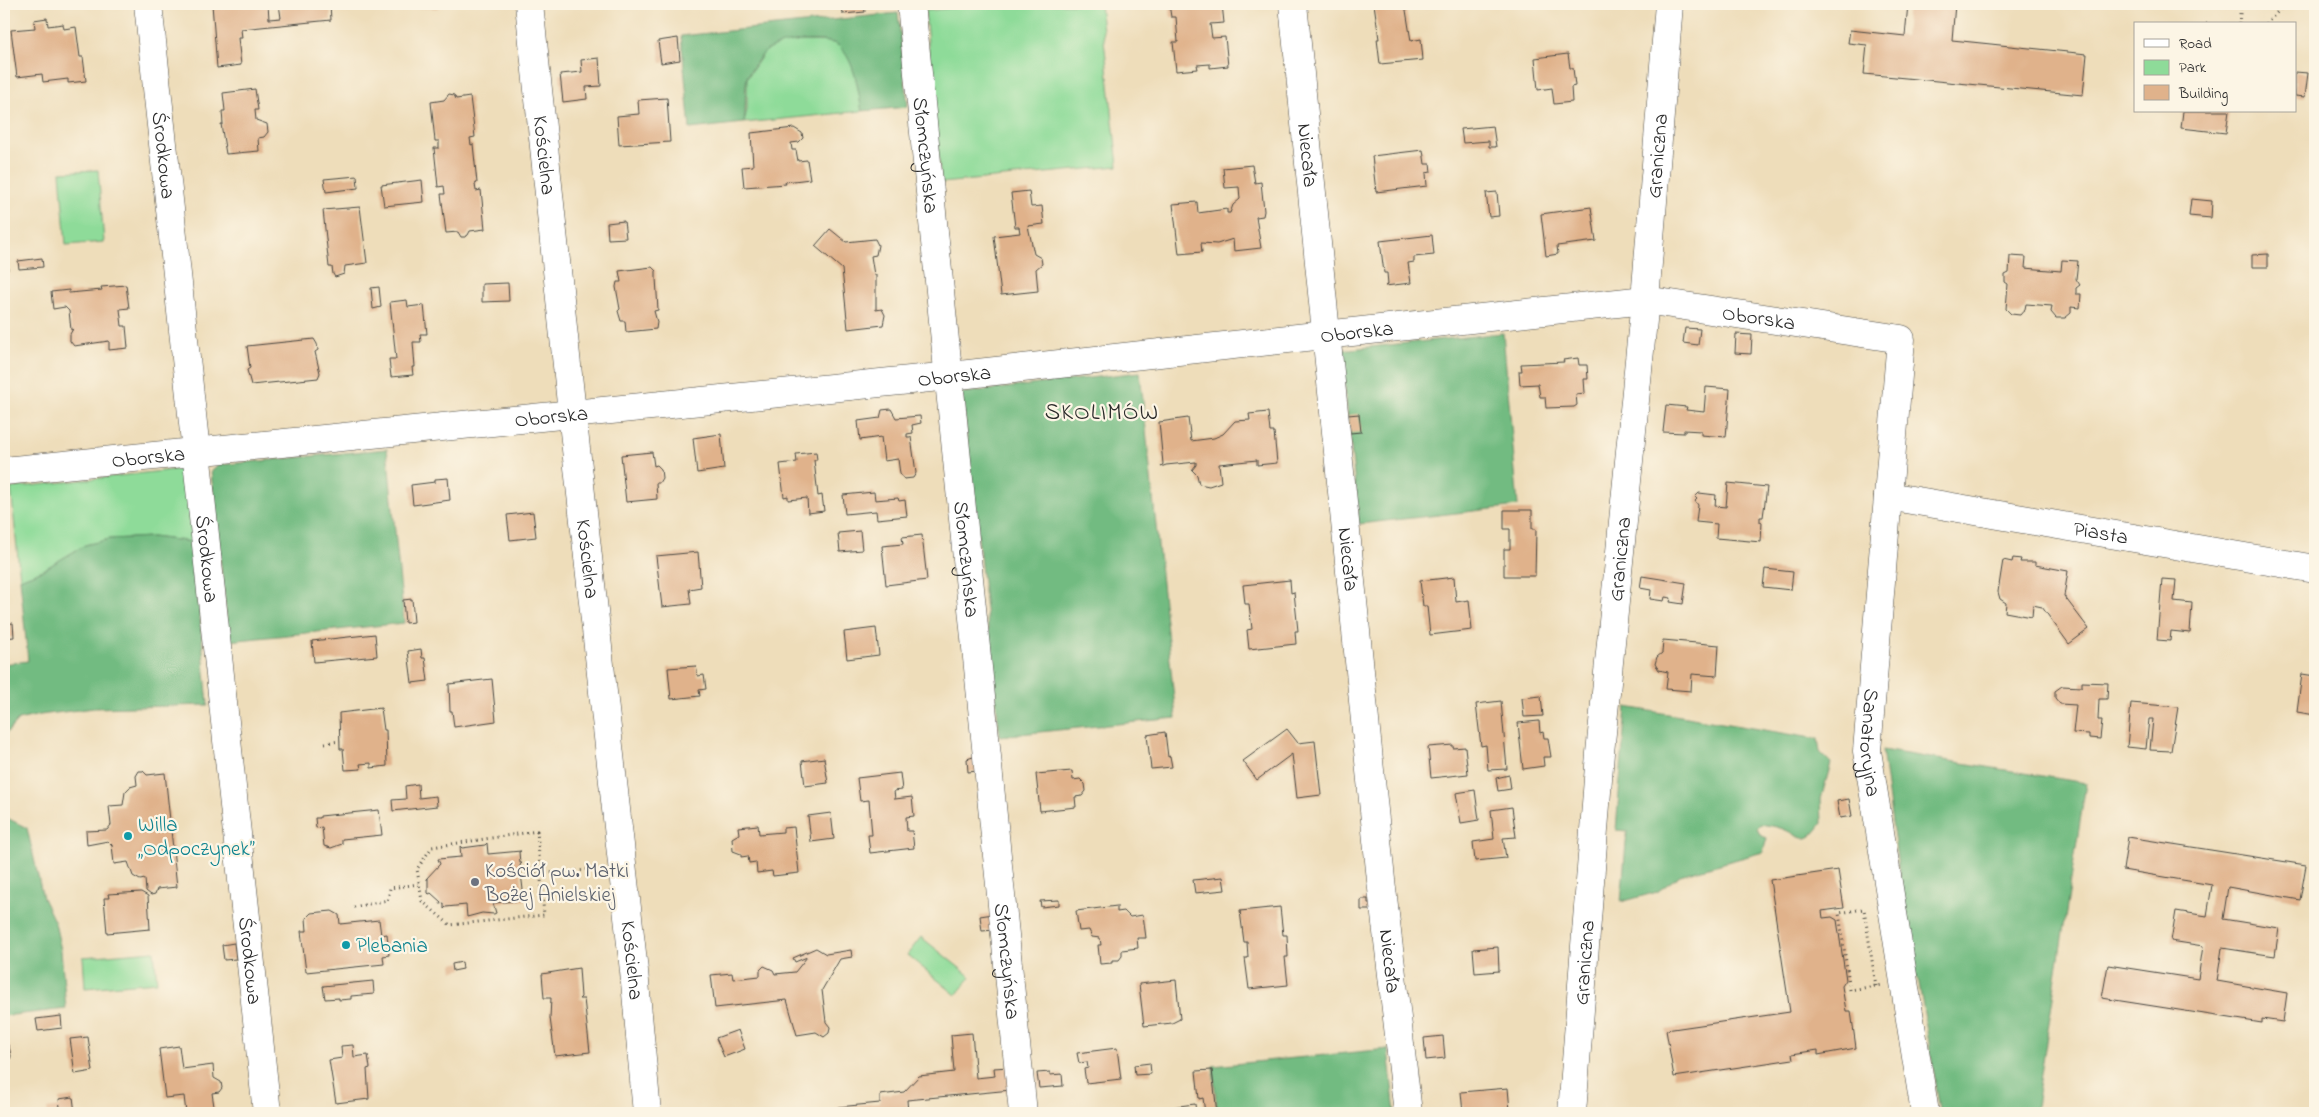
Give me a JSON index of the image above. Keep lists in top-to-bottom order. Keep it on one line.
{"streets":{"street":["Słomczyńska","Graniczna","Środkowa","Kościelna","Niecała","Oborska","Piasta","Sanatoryjna"]},"crossings":[["Słomczyńska","Oborska"],["Graniczna","Oborska"],["Środkowa","Oborska"],["Kościelna","Oborska"],["Niecała","Oborska"],["Oborska","Sanatoryjna"],["Piasta","Sanatoryjna"]],"districts":["SKOLIMÓW"],"places":["Willa „Odpoczynek”","Kościół pw. Matki Bożej Anielskiej","Plebania"],"legend":["Road","Park","Building"]}
